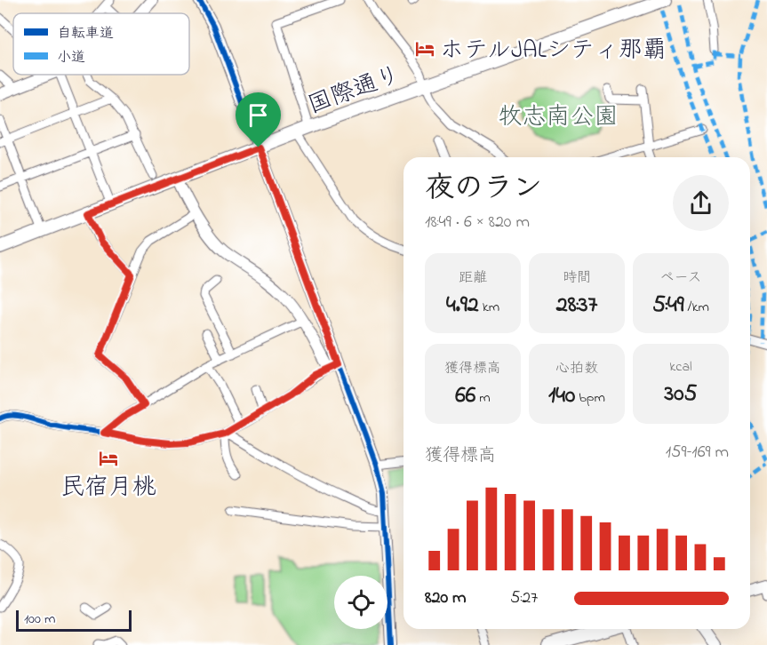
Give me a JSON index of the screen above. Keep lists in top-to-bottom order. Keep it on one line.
{"streets":{"main road":["国際通り"]},"parks":["牧志南公園"],"places":{"hotel":["ホテルJALシティ那覇","民宿月桃"]},"legend":["自転車道","小道"],"scale_bar":"100 m","page":{"heading":["夜のラン","18:49 · 6 × 820 m"],"stats":[["距離","4.92 km"],["時間","28:37"],["ペース","5:49 /km"],["獲得標高","66 m"],["心拍数","140 bpm"],["kcal","305"]],"chart":["獲得標高","159–169 m"],"list":[{"name":"820 m","note":"5:27"}],"scale":"100 m"}}
